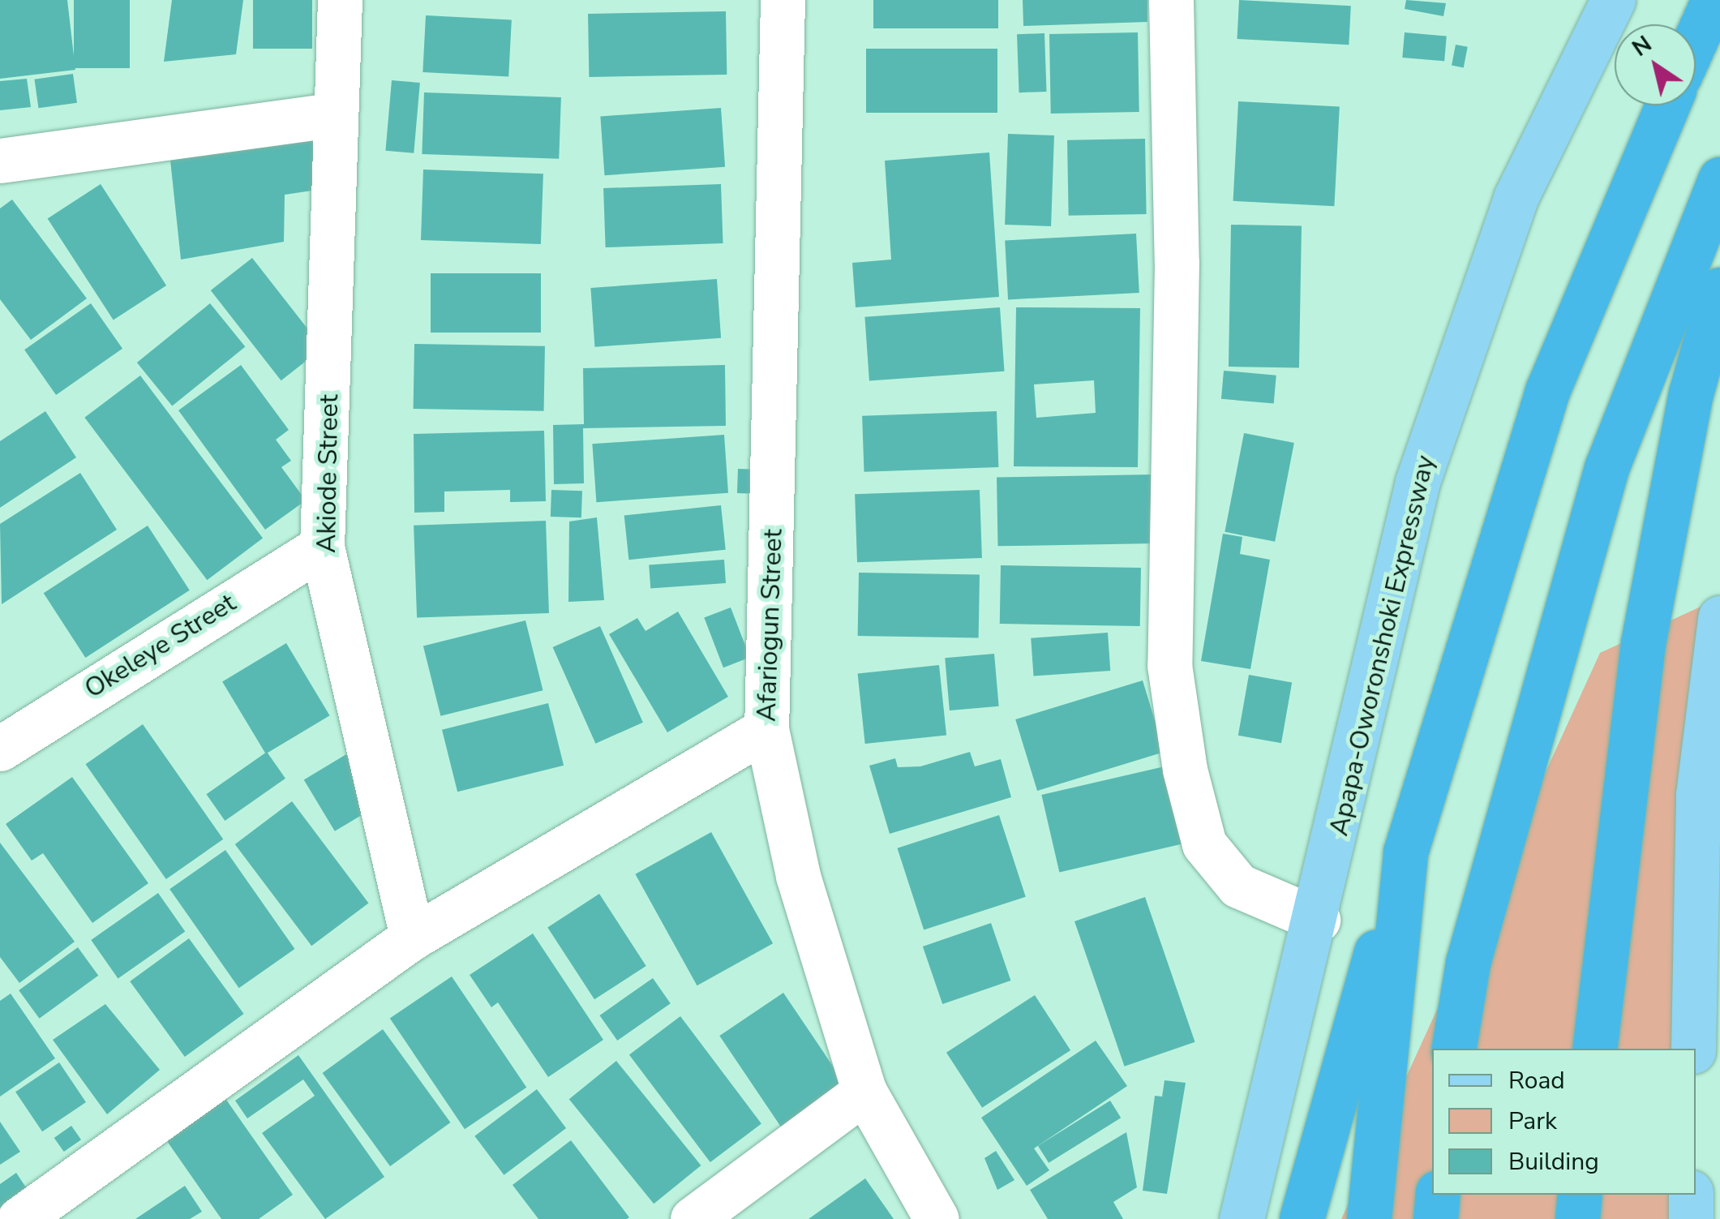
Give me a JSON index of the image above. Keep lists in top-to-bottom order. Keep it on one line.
{"streets":{"main road":["Apapa-Oworonshoki Expressway"],"street":["Akiode Street","Afariogun Street","Okeleye Street"]},"crossings":[["Akiode Street","Okeleye Street"]],"legend":["Road","Park","Building"],"north":"top left"}
